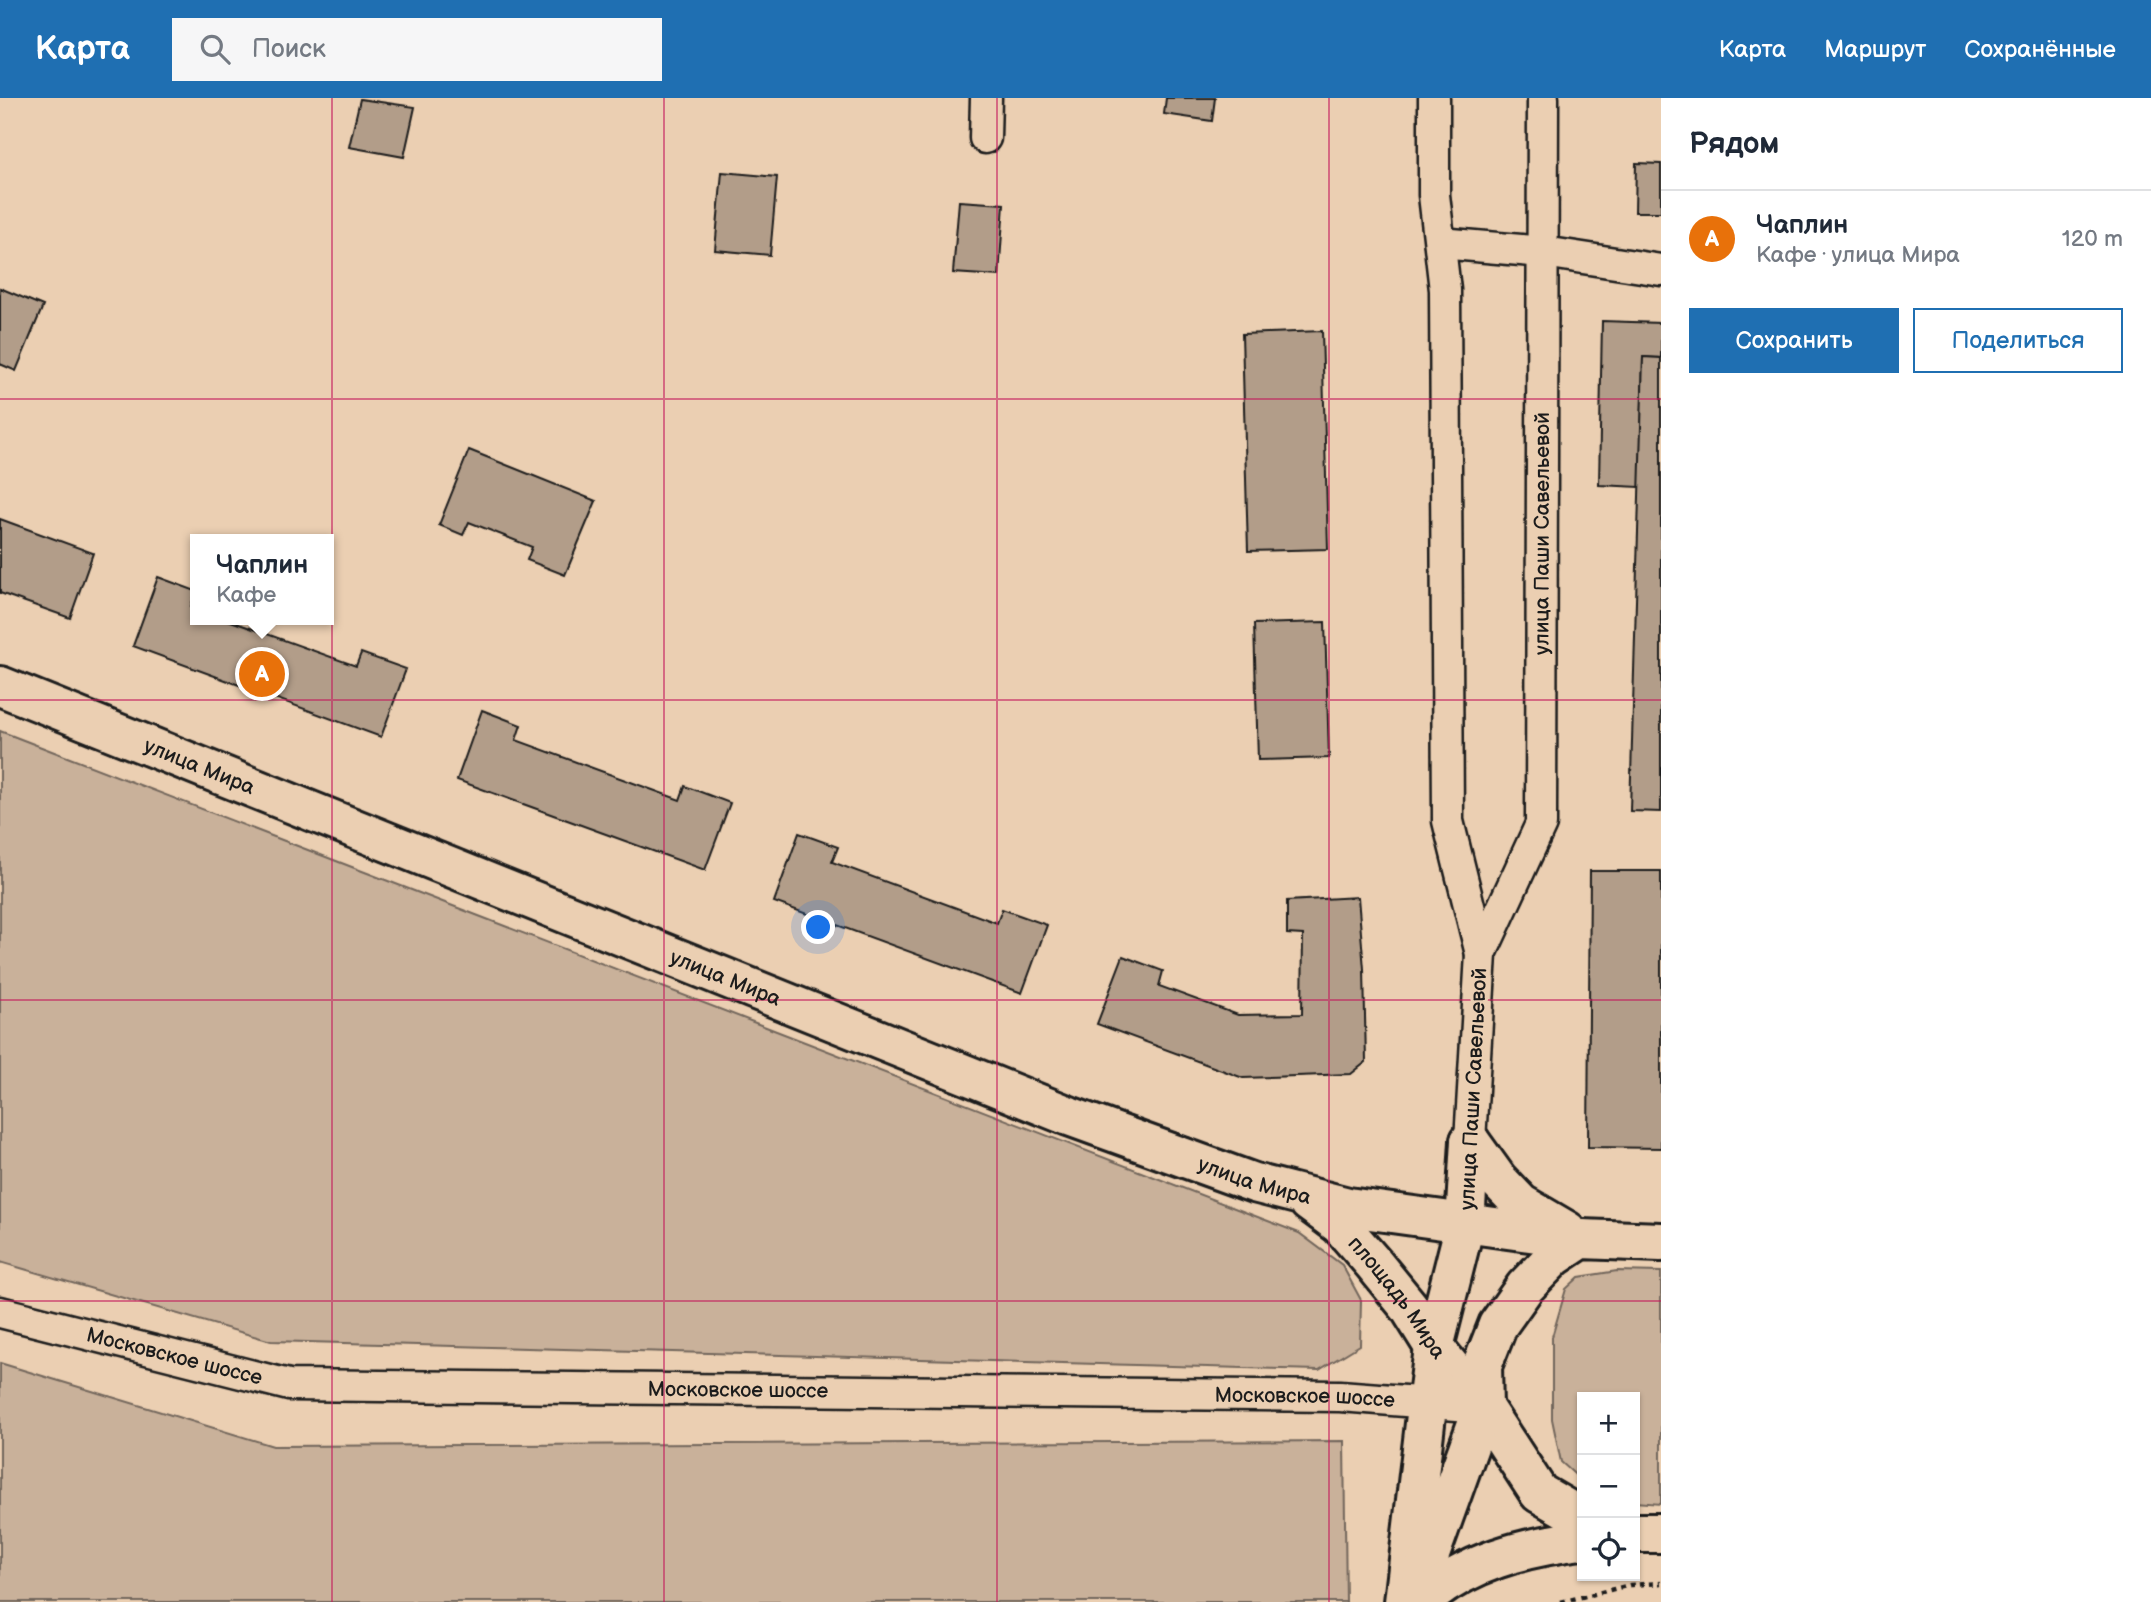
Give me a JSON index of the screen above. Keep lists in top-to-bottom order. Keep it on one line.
{"streets":{"street":["улица Паши Савельевой","улица Мира","площадь Мира","Московское шоссе"]},"crossings":[["улица Паши Савельевой","улица Мира"],["улица Паши Савельевой","площадь Мира"],["улица Паши Савельевой","Московское шоссе"],["улица Мира","площадь Мира"],["площадь Мира","Московское шоссе"]],"page":{"header":"Карта","search":"Поиск","nav":["Карта","Маршрут","Сохранённые"],"heading":"Рядом","list":[{"mark":"A","name":"Чаплин","note":"Кафе · улица Мира","value":"120 m"}],"buttons":["Сохранить","Поделиться"],"popup":["Чаплин","Кафе"],"pins":"A","map_buttons":["+","−"]}}
